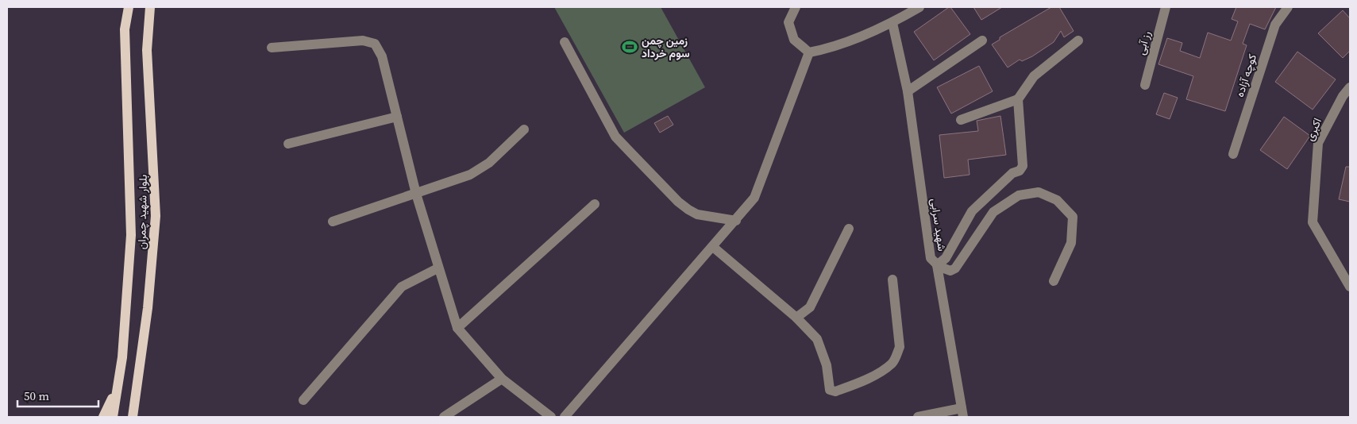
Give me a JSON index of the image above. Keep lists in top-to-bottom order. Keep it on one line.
{"streets":{"main road":["بلوار شهید چمران"],"street":["رز آبی","کوچه آزاده","اکبری","شهید سرابی"]},"places":{"sports":["زمین چمن سوم خرداد"]},"scale_bar":"50 m"}
